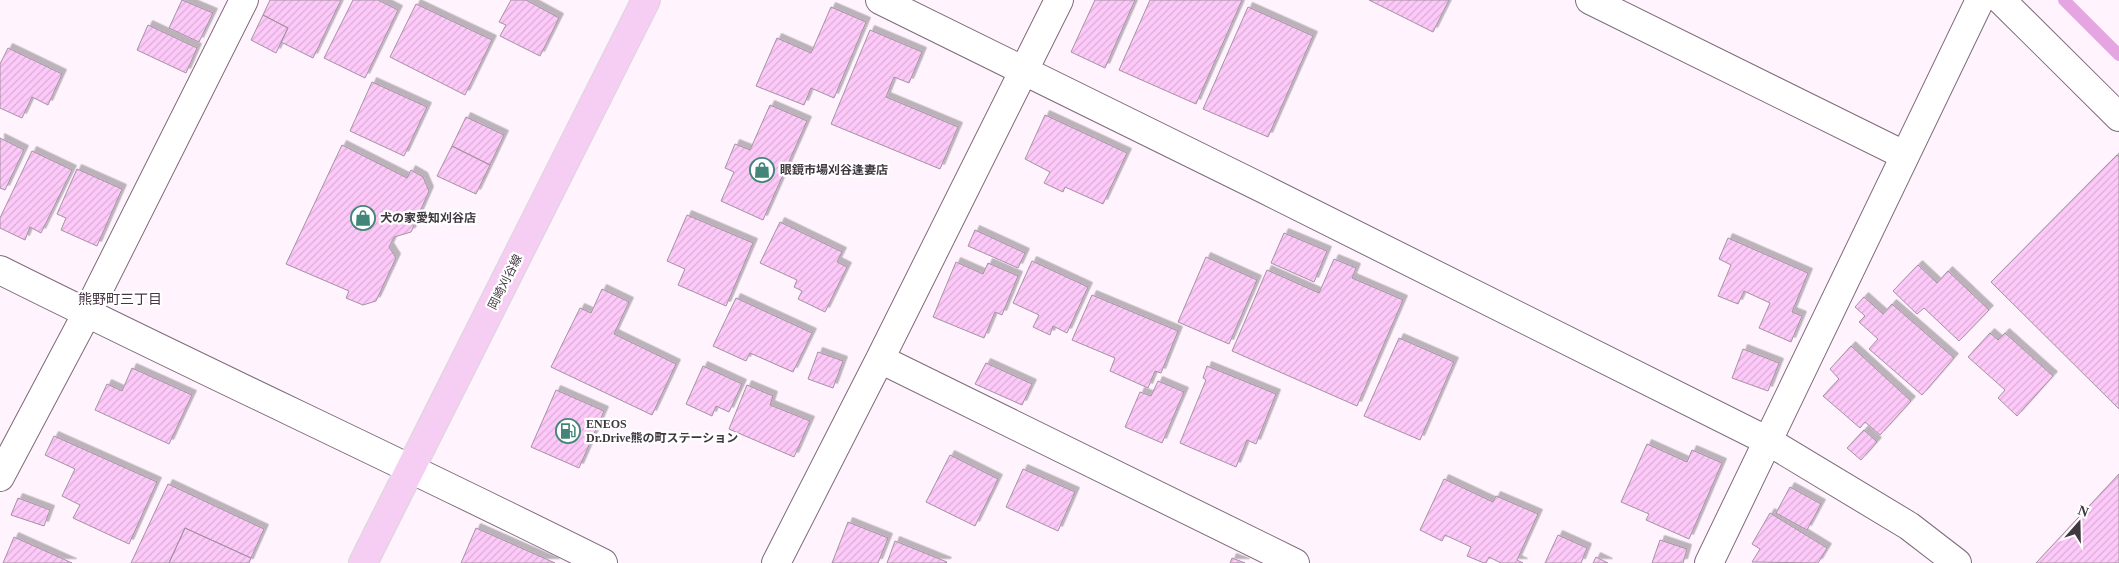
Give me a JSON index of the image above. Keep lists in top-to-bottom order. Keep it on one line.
{"streets":{"main road":["岡崎刈谷線"]},"districts":["熊野町三丁目"],"places":{"shop":["眼鏡市場刈谷逢妻店","犬の家愛知刈谷店"],"fuel station":["ENEOS Dr.Drive熊の町ステーション"]},"north":"top"}
